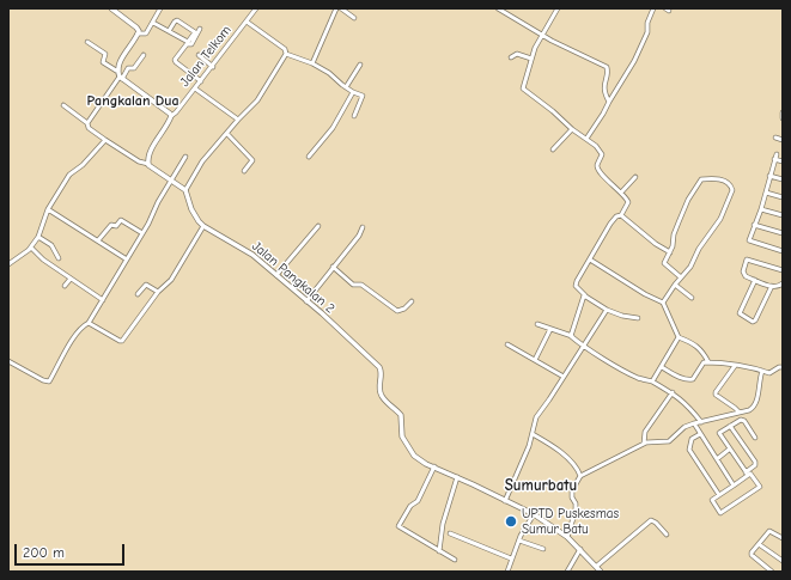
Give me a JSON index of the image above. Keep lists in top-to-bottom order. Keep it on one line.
{"streets":{"street":["Jalan Telkom","Jalan Pangkalan 2"]},"districts":["Pangkalan Dua","Sumurbatu"],"places":["UPTD Puskesmas Sumur Batu"],"scale_bar":"200 m"}
